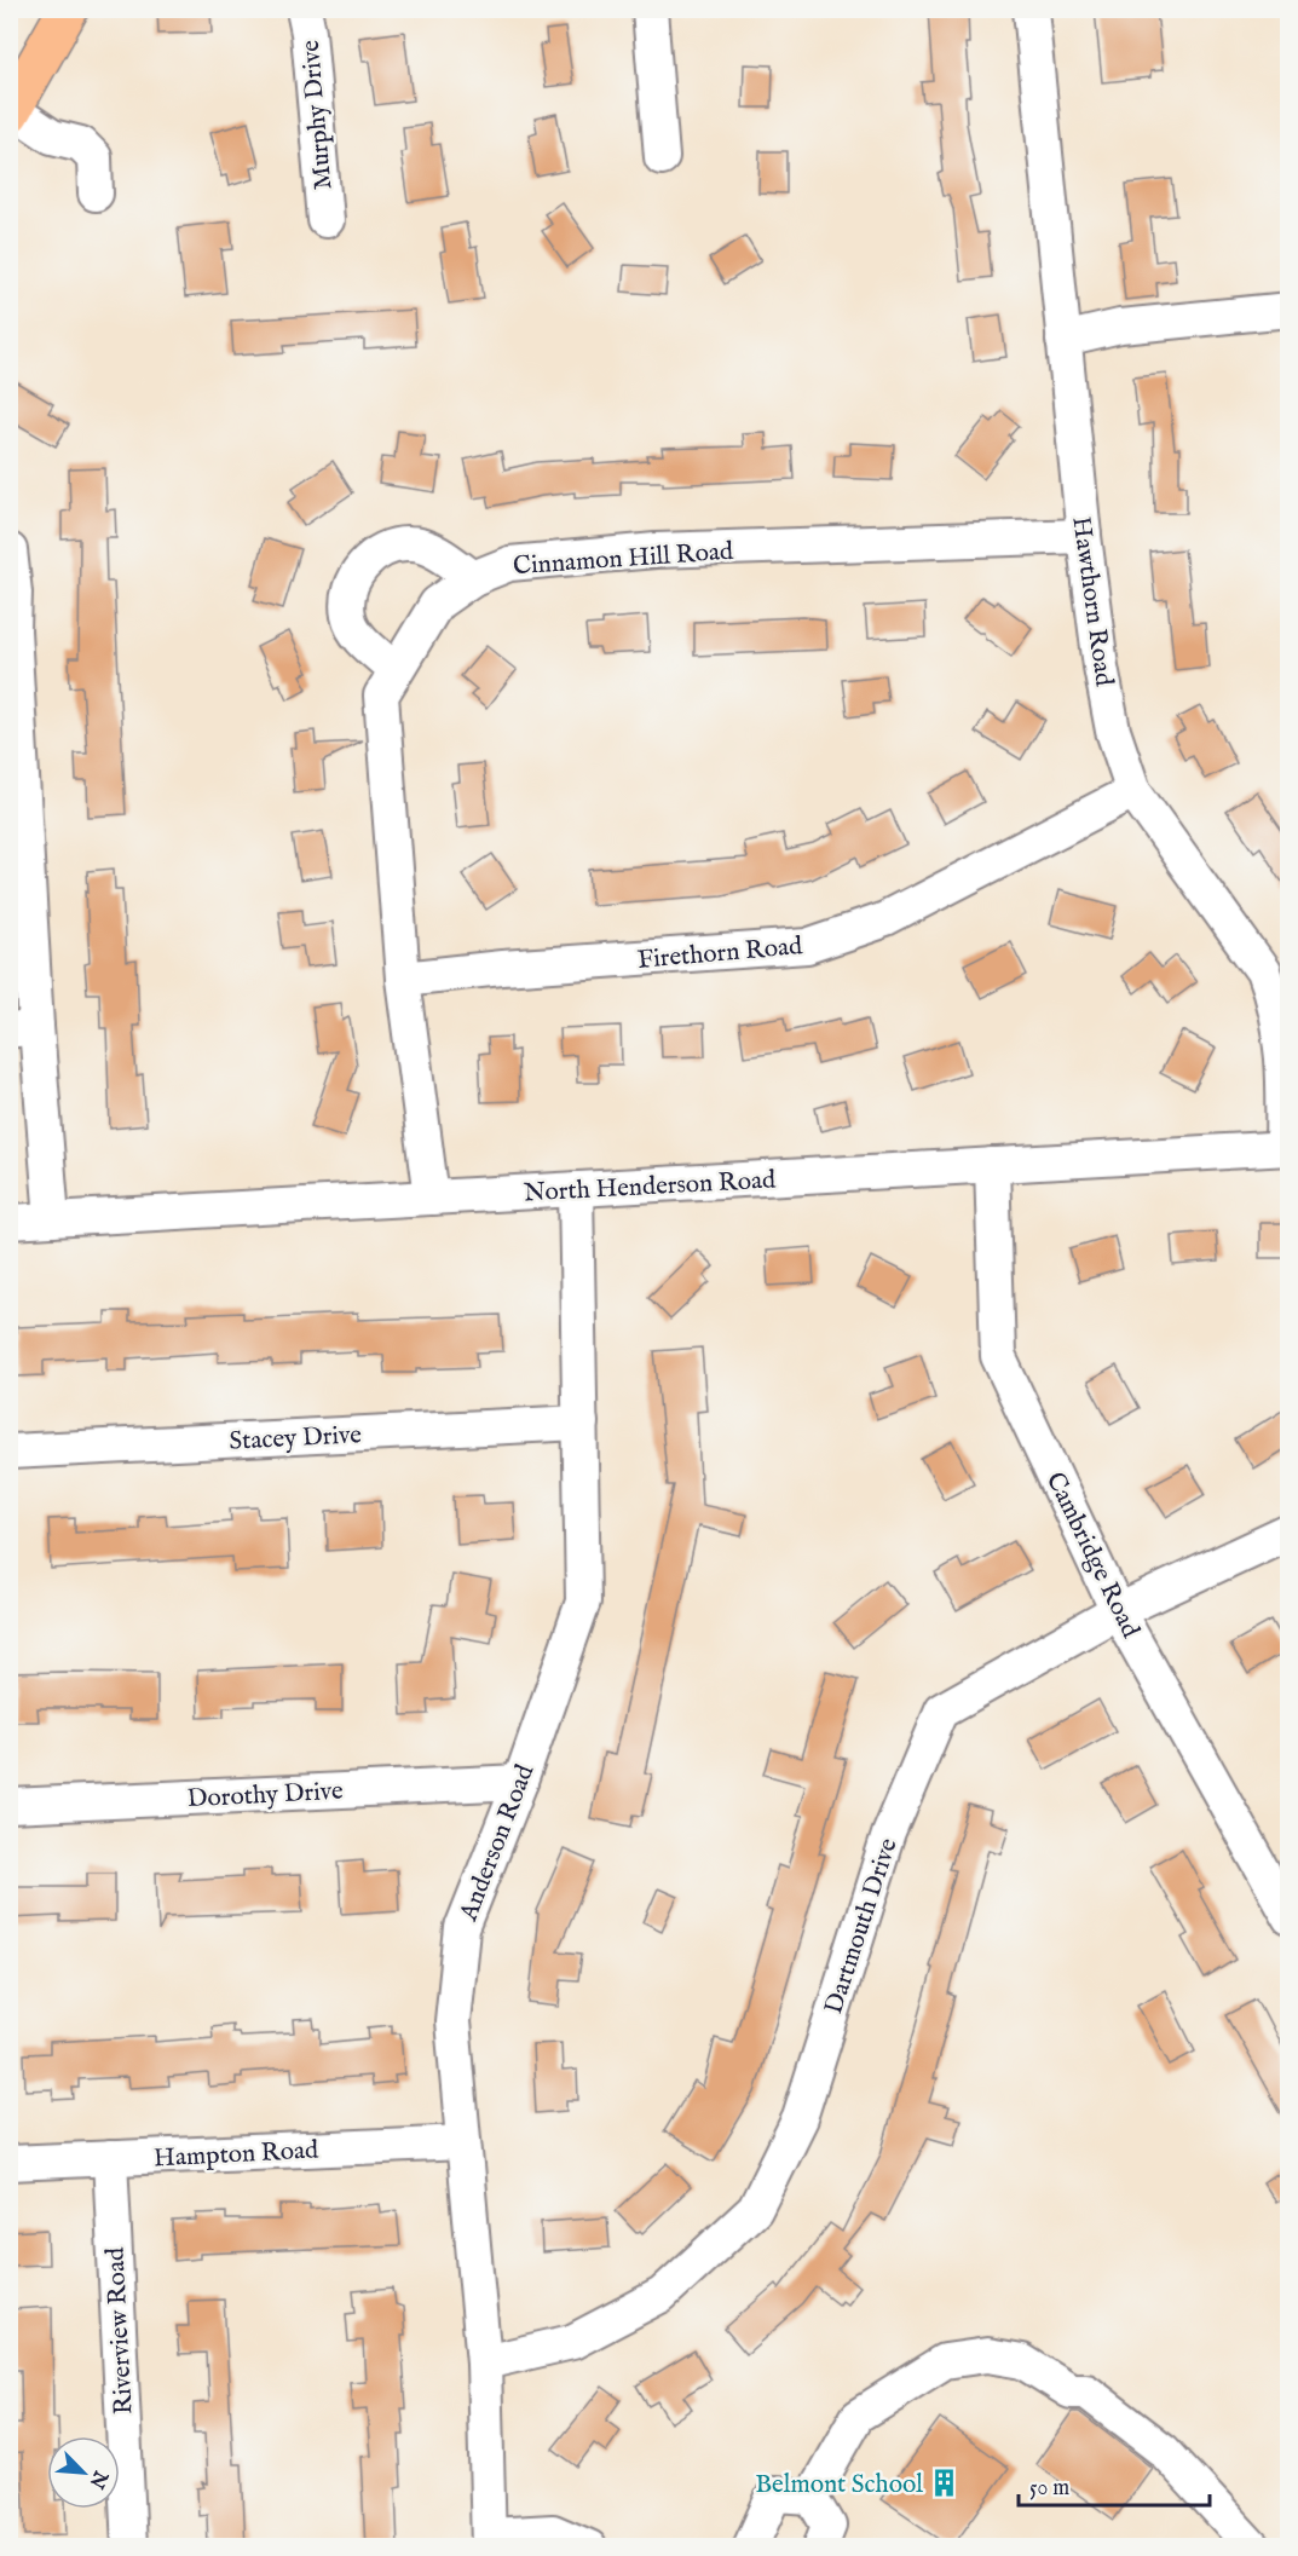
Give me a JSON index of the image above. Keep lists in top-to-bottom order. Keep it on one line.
{"streets":{"street":["Murphy Drive","Cinnamon Hill Road","Hawthorn Road","Firethorn Road","North Henderson Road","Stacey Drive","Cambridge Road","Dorothy Drive","Anderson Road","Dartmouth Drive","Hampton Road","Riverview Road"]},"crossings":[["Cinnamon Hill Road","Hawthorn Road"],["Cinnamon Hill Road","Firethorn Road"],["Cinnamon Hill Road","North Henderson Road"],["Hawthorn Road","Firethorn Road"],["Hawthorn Road","North Henderson Road"],["North Henderson Road","Cambridge Road"],["North Henderson Road","Anderson Road"],["Stacey Drive","Anderson Road"],["Cambridge Road","Dartmouth Drive"],["Dorothy Drive","Anderson Road"],["Anderson Road","Dartmouth Drive"],["Anderson Road","Hampton Road"],["Hampton Road","Riverview Road"]],"places":{"building":["Belmont School"]},"scale_bar":"50 m","north":"bottom right"}
